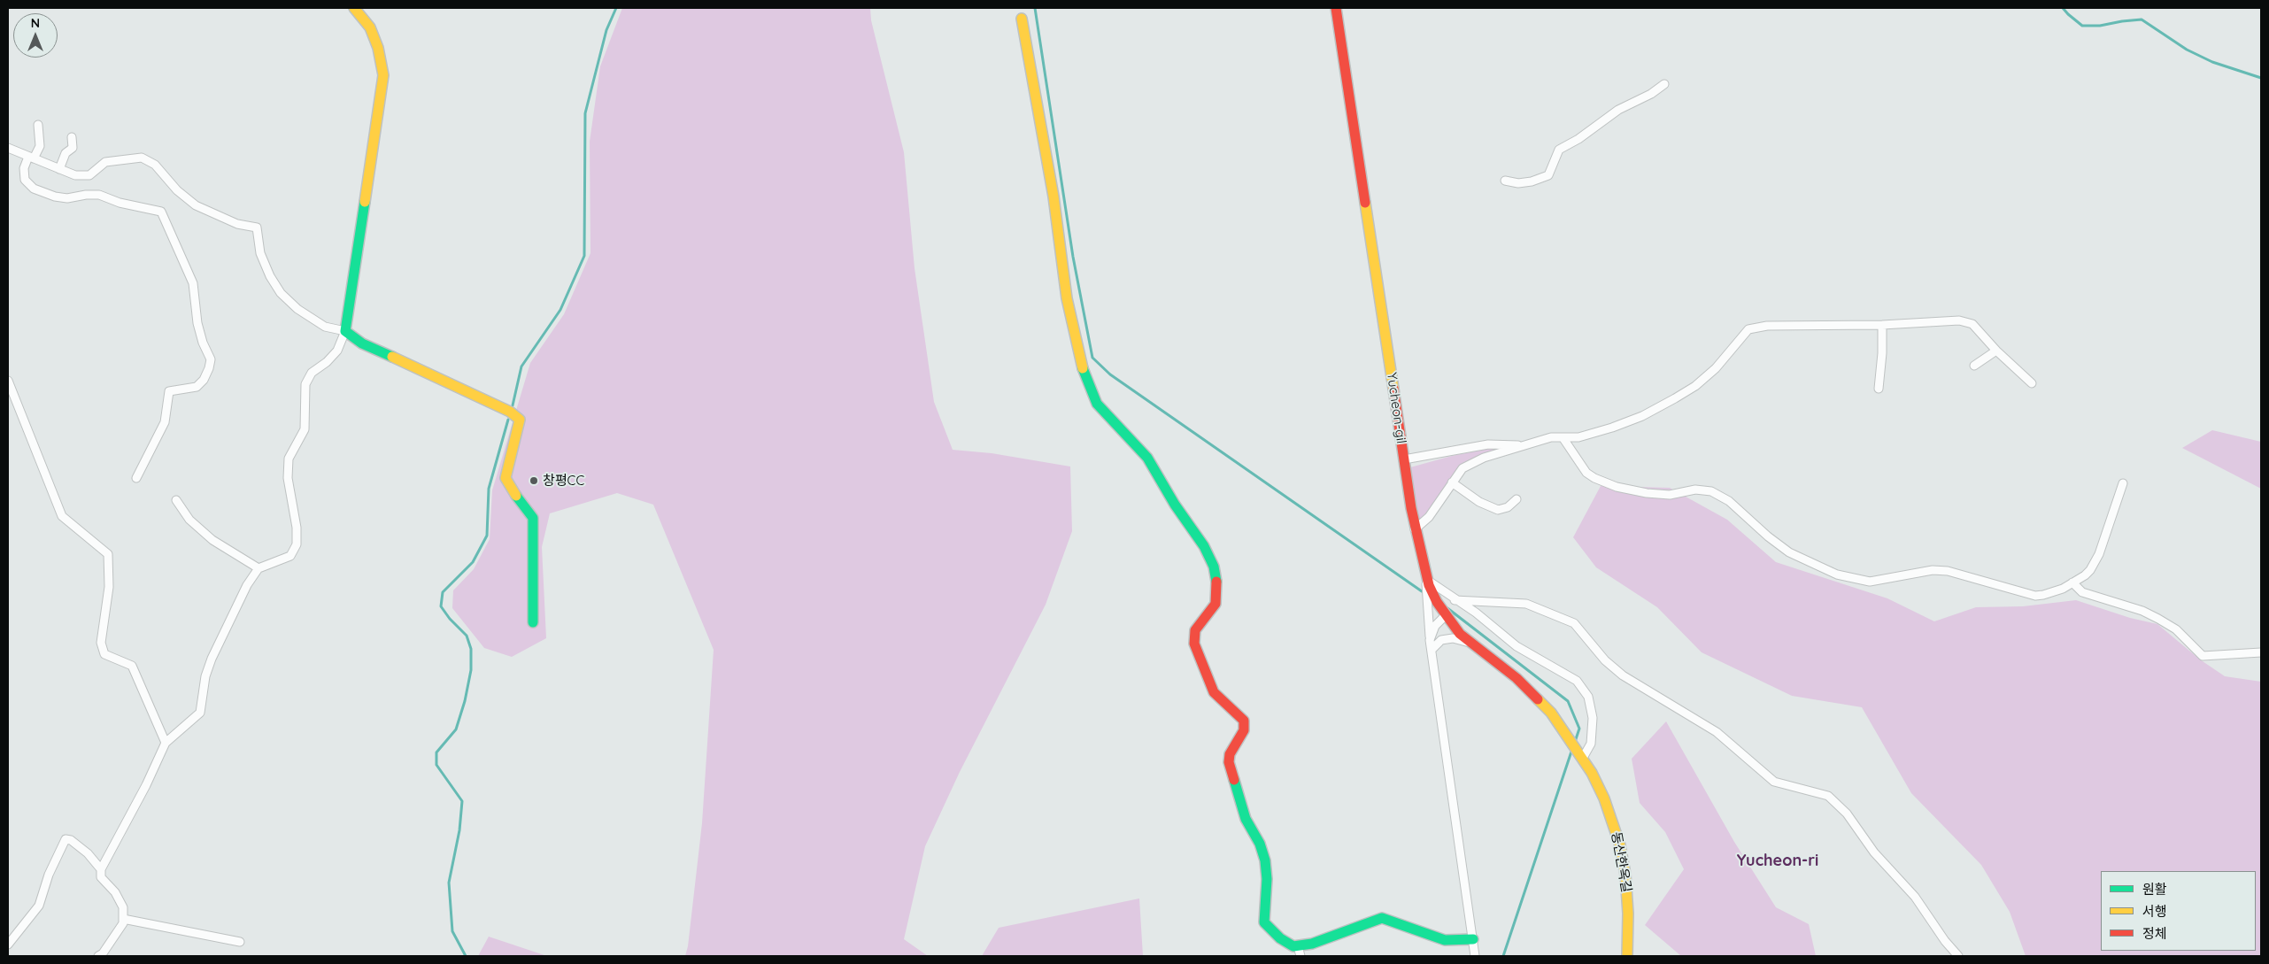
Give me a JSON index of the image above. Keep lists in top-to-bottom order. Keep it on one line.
{"streets":{"street":["Yucheon-gil","동산한옥길"]},"crossings":[["Yucheon-gil","동산한옥길"]],"districts":["Yucheon-ri"],"places":["창평CC"],"legend":["원활","서행","정체"],"north":"top"}
